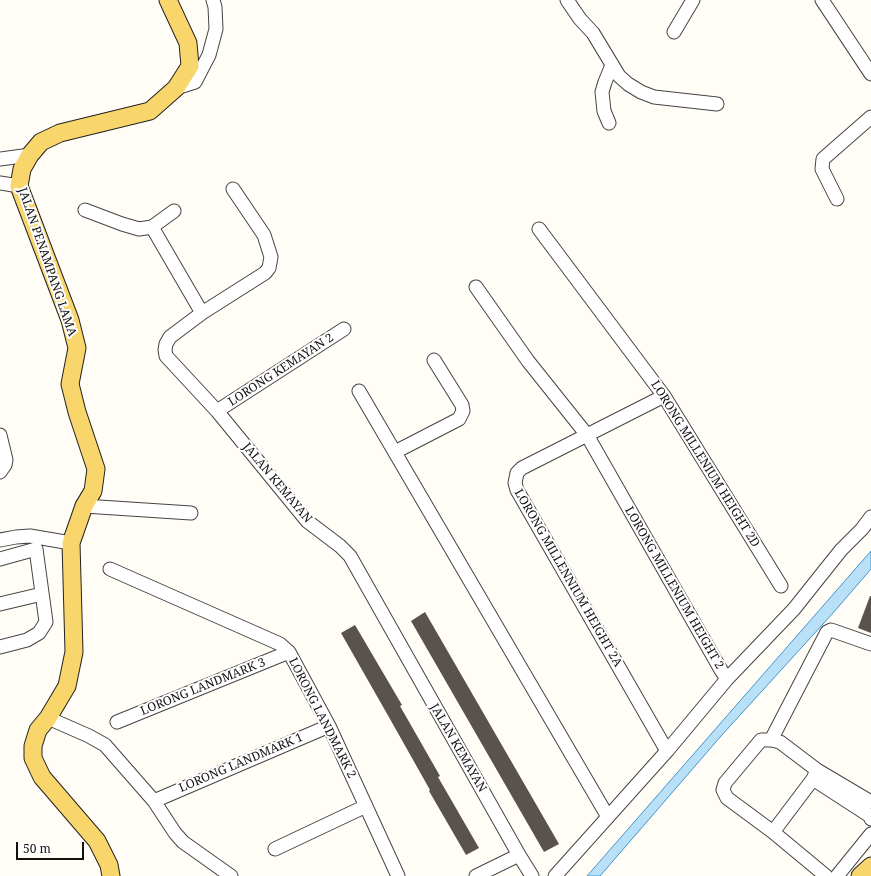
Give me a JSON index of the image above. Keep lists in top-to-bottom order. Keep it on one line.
{"streets":{"main road":["JALAN PENAMPANG LAMA"],"street":["LORONG KEMAYAN 2","LORONG MILLENIUM HEIGHT 2D","JALAN KEMAYAN","LORONG MILLENNIUM HEIGHT 2A","LORONG MILLENIUM HEIGHT 2","LORONG LANDMARK 3","LORONG LANDMARK 2","LORONG LANDMARK 1"]},"crossings":[["LORONG KEMAYAN 2","JALAN KEMAYAN"],["LORONG MILLENNIUM HEIGHT 2A","LORONG MILLENIUM HEIGHT 2"],["LORONG LANDMARK 3","LORONG LANDMARK 2"],["LORONG LANDMARK 2","LORONG LANDMARK 1"]],"scale_bar":"50 m"}
